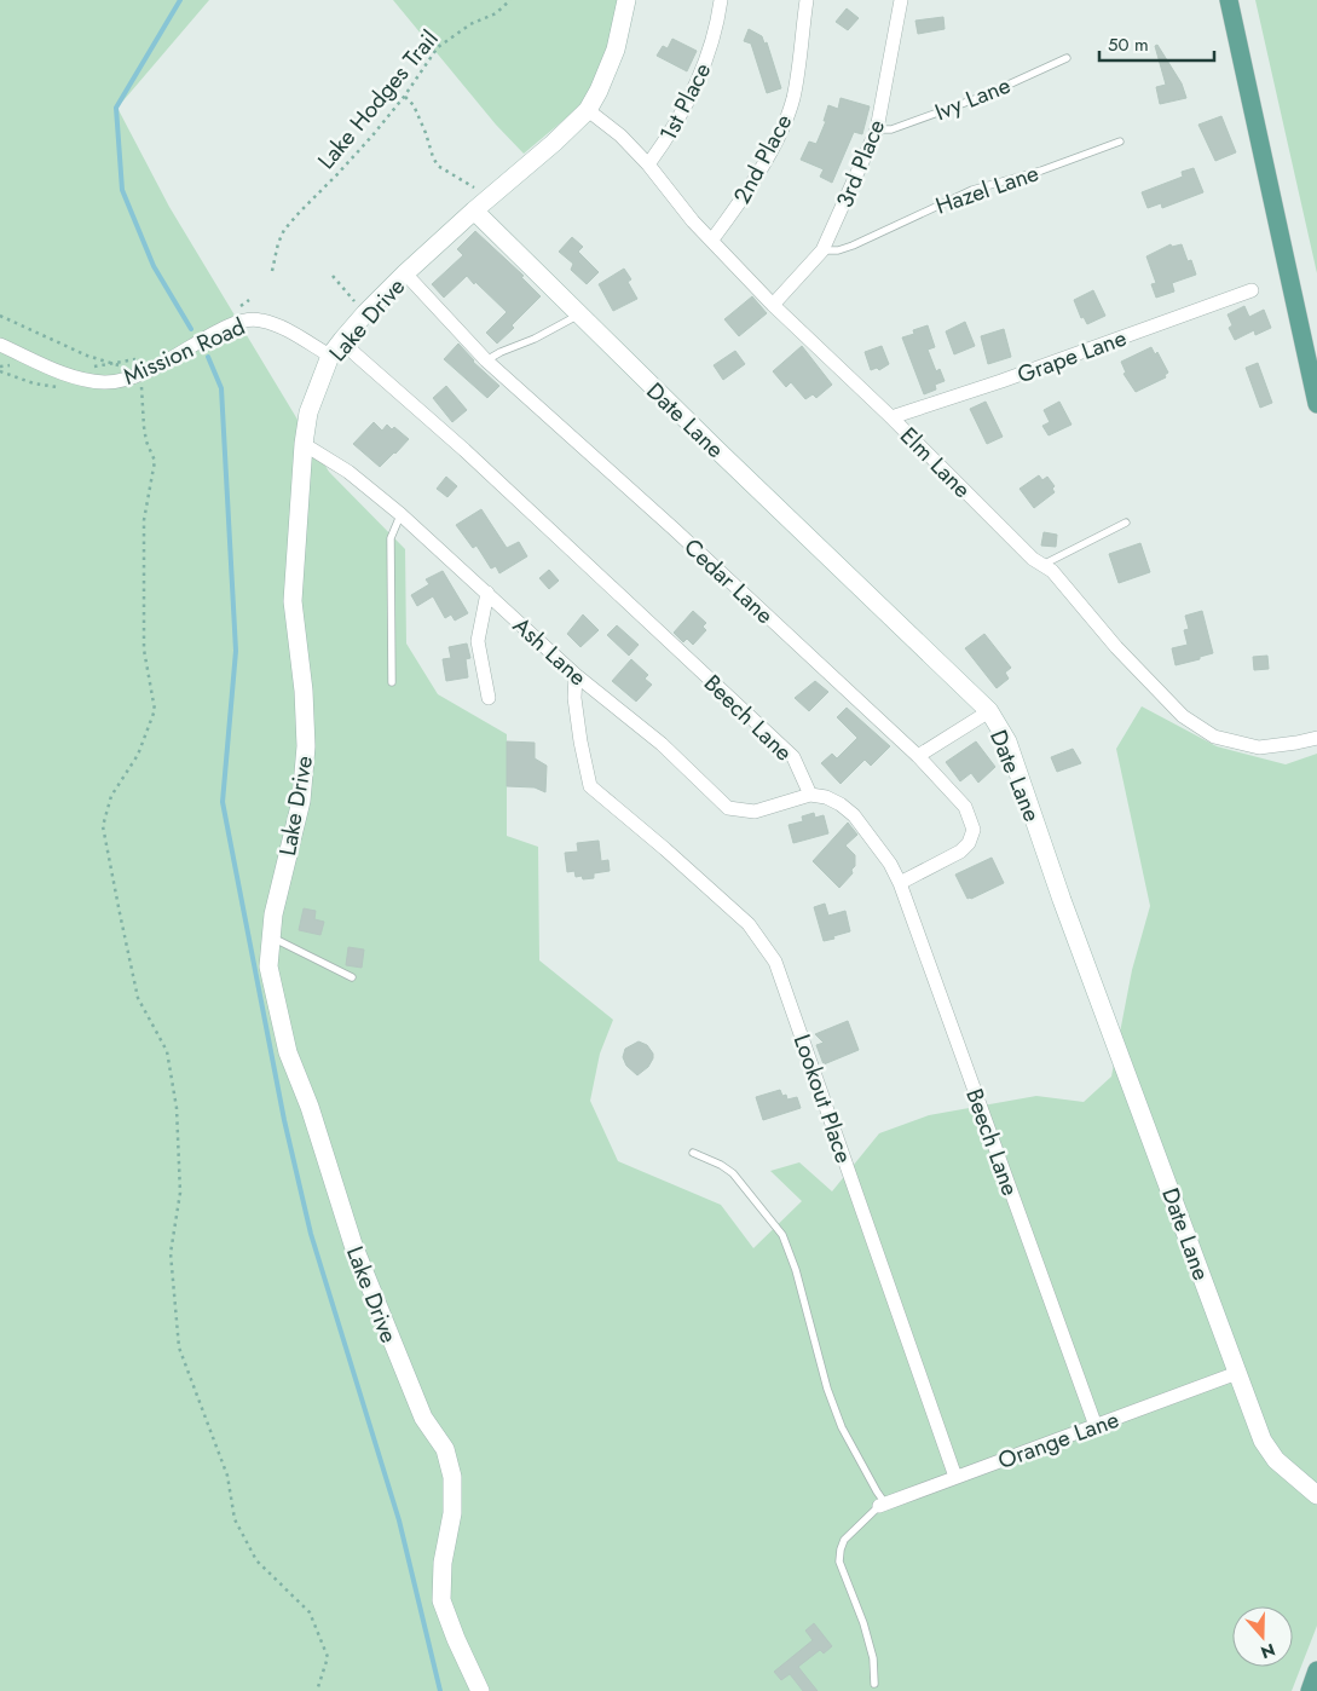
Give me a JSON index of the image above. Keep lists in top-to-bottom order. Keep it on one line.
{"streets":{"street":["1st Place","2nd Place","3rd Place","Lake Drive","Mission Road","Grape Lane","Date Lane","Elm Lane","Cedar Lane","Ash Lane","Beech Lane","Lookout Place","Orange Lane"],"lane":["Ivy Lane","Hazel Lane"],"path":["Lake Hodges Trail"]},"crossings":[["Ivy Lane","3rd Place"],["1st Place","Elm Lane"],["2nd Place","Elm Lane"],["3rd Place","Hazel Lane"],["3rd Place","Elm Lane"],["Lake Drive","Mission Road"],["Lake Drive","Date Lane"],["Lake Drive","Elm Lane"],["Lake Drive","Cedar Lane"],["Lake Drive","Ash Lane"],["Lake Drive","Beech Lane"],["Grape Lane","Elm Lane"],["Date Lane","Orange Lane"],["Cedar Lane","Beech Lane"],["Ash Lane","Beech Lane"],["Ash Lane","Lookout Place"],["Beech Lane","Orange Lane"],["Lookout Place","Orange Lane"]],"scale_bar":"50 m","north":"bottom"}
